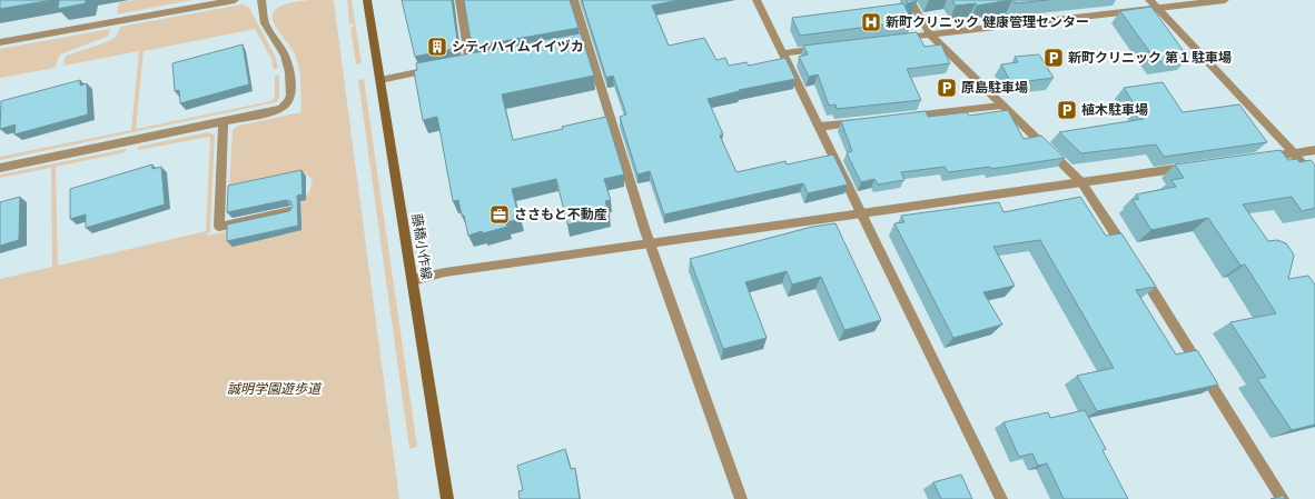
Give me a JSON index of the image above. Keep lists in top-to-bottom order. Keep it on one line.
{"streets":{"main road":["藤橋小作線"]},"parks":["誠明学園遊歩道"],"places":{"hospital":["新町クリニック 健康管理センター"],"building":["シティハイムイイヅカ"],"parking":["新町クリニック 第１駐車場","原島駐車場","植木駐車場"],"office":["ささもと不動産"]}}
